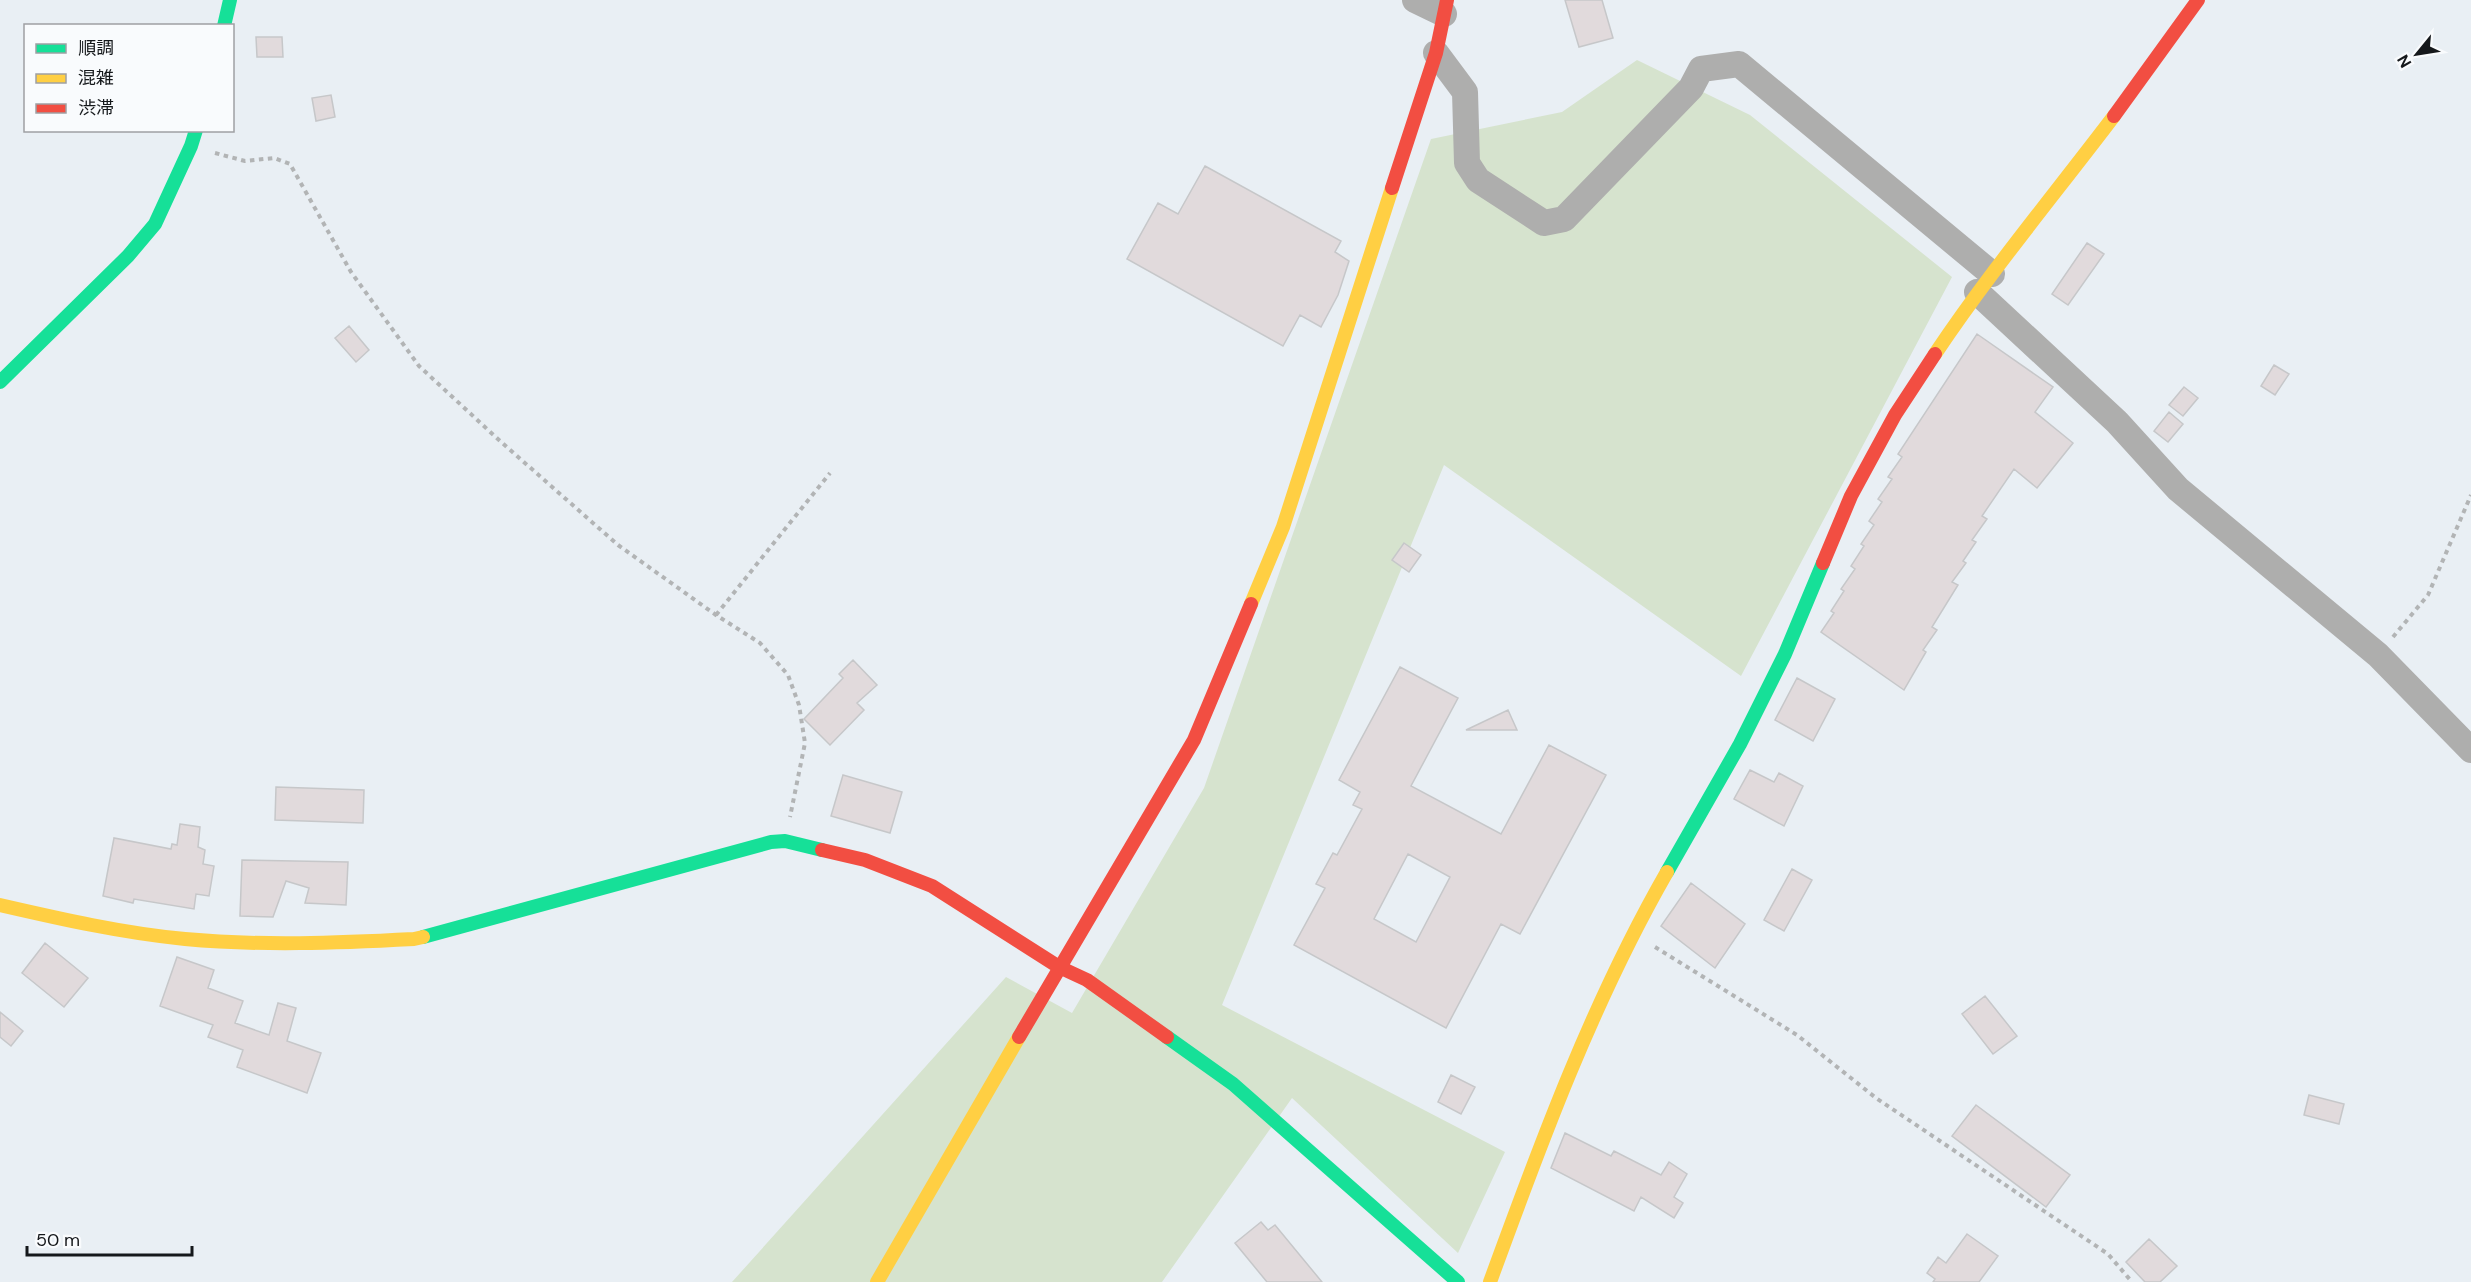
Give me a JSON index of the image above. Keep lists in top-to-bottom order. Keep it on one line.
{"legend":["順調","混雑","渋滞"],"scale_bar":"50 m","north":"bottom left"}
